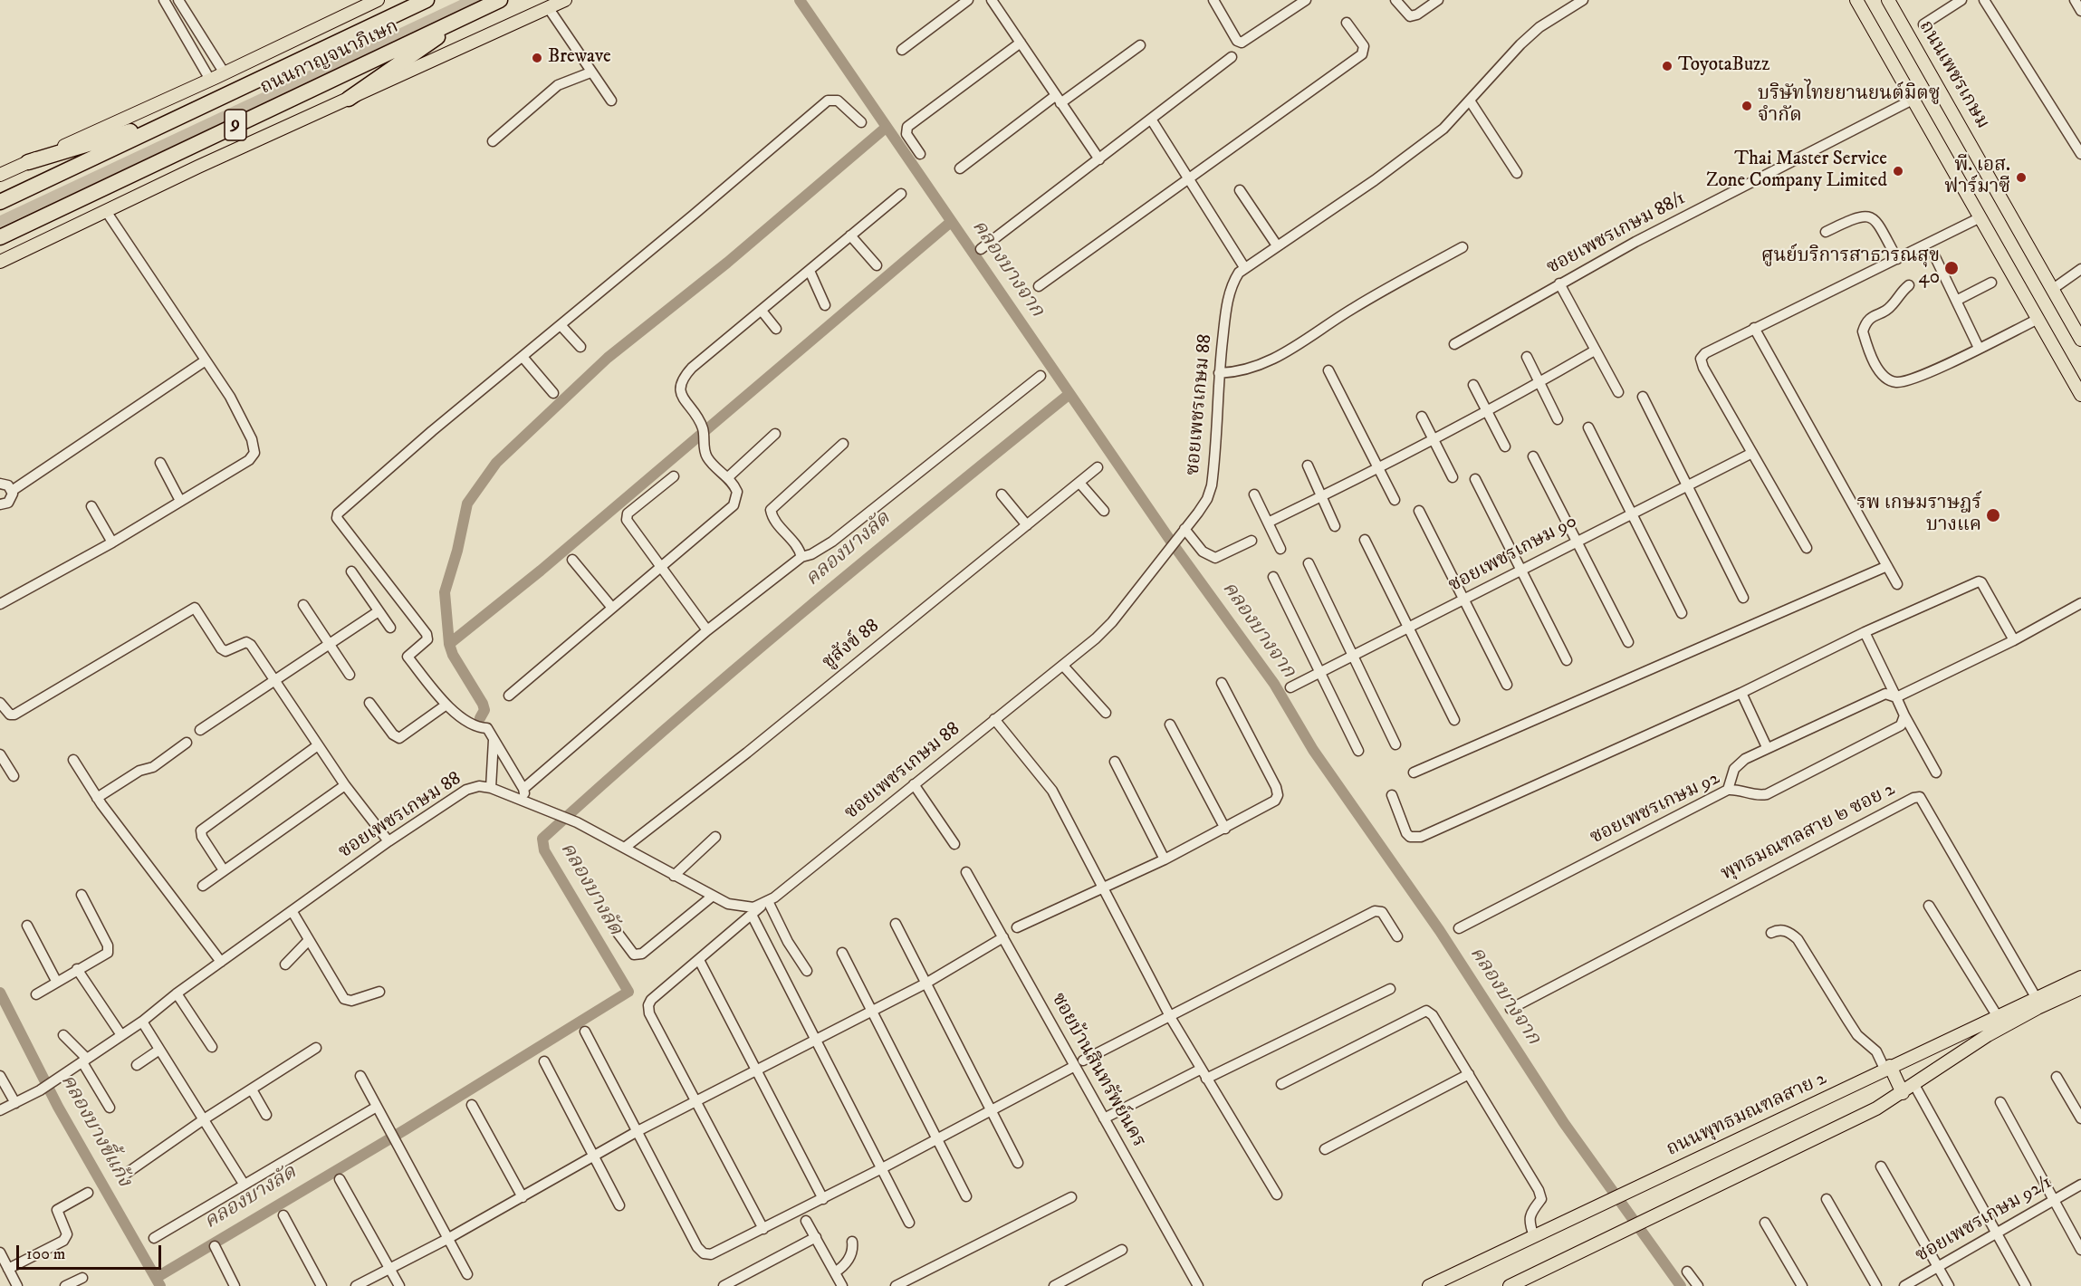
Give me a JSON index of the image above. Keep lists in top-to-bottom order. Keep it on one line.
{"streets":{"highway":["ถนนกาญจนาภิเษก","9"],"main road":["ถนนเพชรเกษม","ถนนพุทธมณฑลสาย 2"],"street":["ซอยเพชรเกษม 88/1","ซอยเพชรเกษม 88","ซอยเพชรเกษม 90","ชูสังข์ 88","ซอยเพชรเกษม 92","พุทธมณฑลสาย ๒ ซอย 2","ซอยบ้านสินทรัพย์นคร","ซอยเพชรเกษม 92/1"]},"crossings":[["ซอยเพชรเกษม 88","ชูสังข์ 88"],["พุทธมณฑลสาย ๒ ซอย 2","ถนนพุทธมณฑลสาย 2"]],"water":["คลองบางจาก","คลองบางลัด","คลองบางขี้แก้ง"],"places":["Brewave","ToyotaBuzz","บริษัทไทยยานยนต์มิตซู จำกัด","Thai Master Service Zone Company Limited","พี. เอส. ฟาร์มาซี","ศูนย์บริการสาธารณสุข 40","รพ เกษมราษฎร์ บางแค"],"scale_bar":"100 m"}
